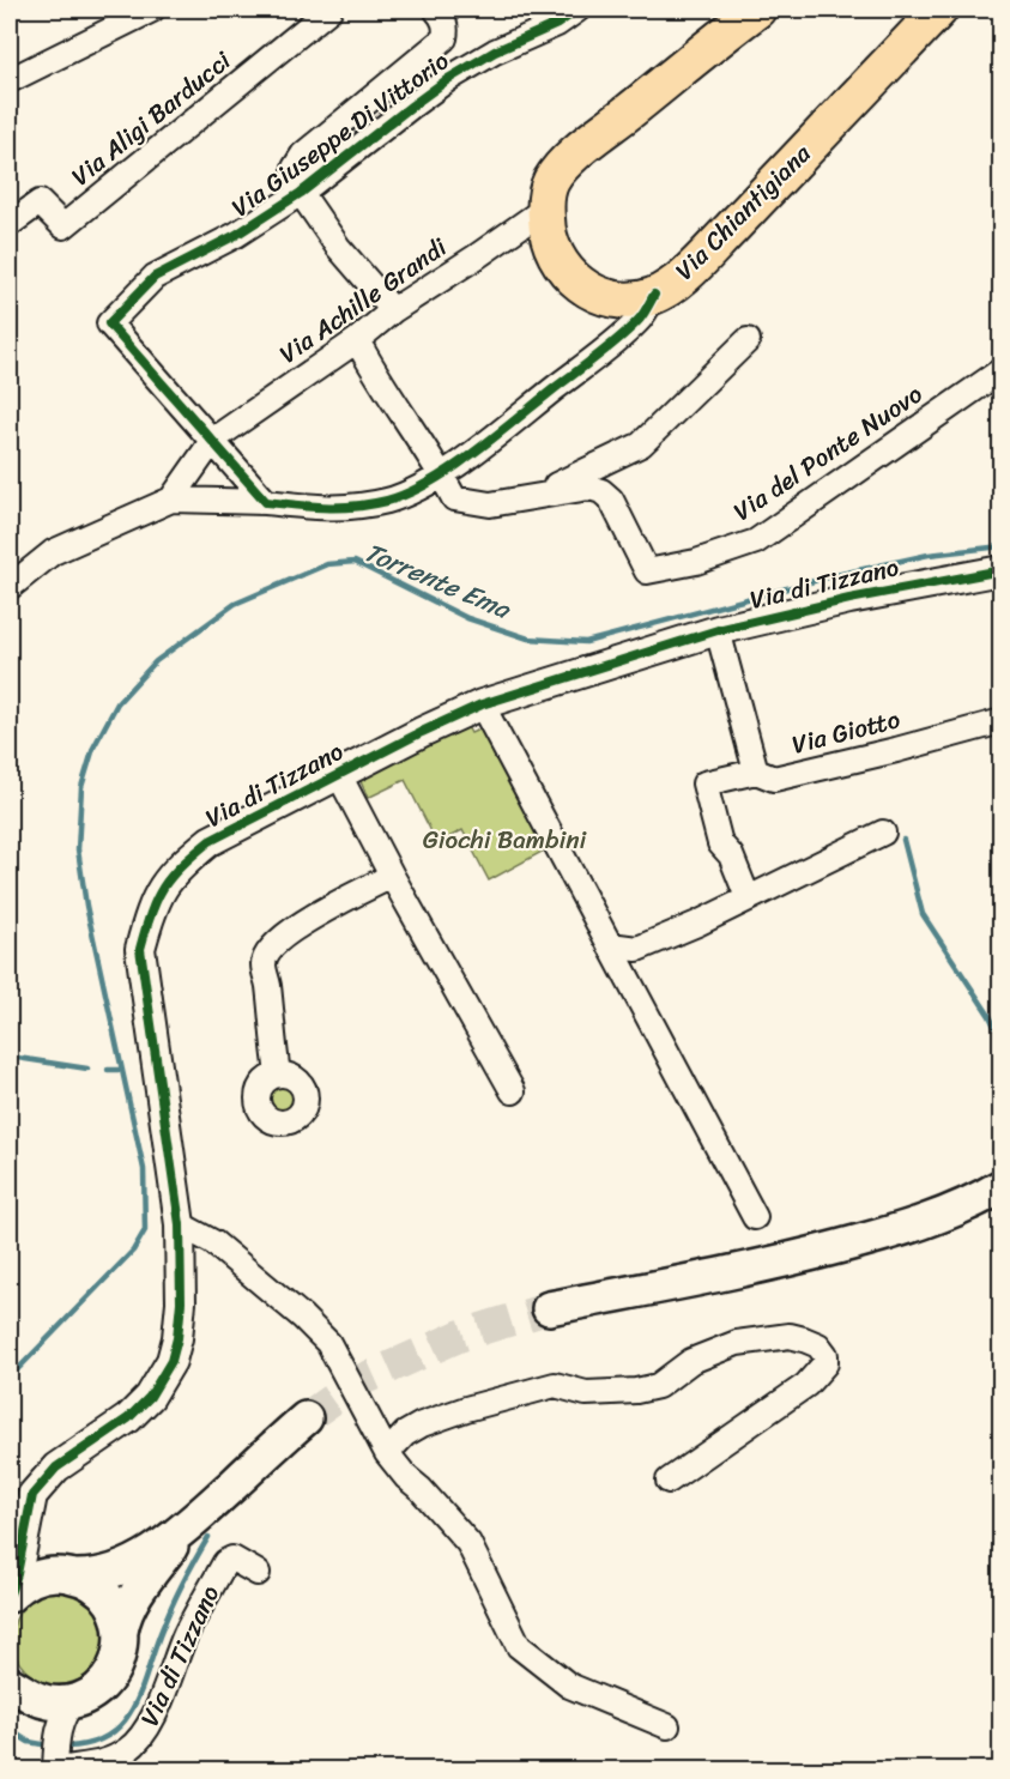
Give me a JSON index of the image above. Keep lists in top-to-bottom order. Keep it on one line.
{"streets":{"main road":["Via Chiantigiana","Via di Tizzano"],"street":["Via Aligi Barducci","Via Giuseppe Di Vittorio","Via Achille Grandi","Via del Ponte Nuovo","Via Giotto"]},"crossings":[["Via Giuseppe Di Vittorio","Via Achille Grandi"],["Via Chiantigiana","Via Achille Grandi"]],"water":["Torrente Ema"],"parks":["Giochi Bambini"]}
